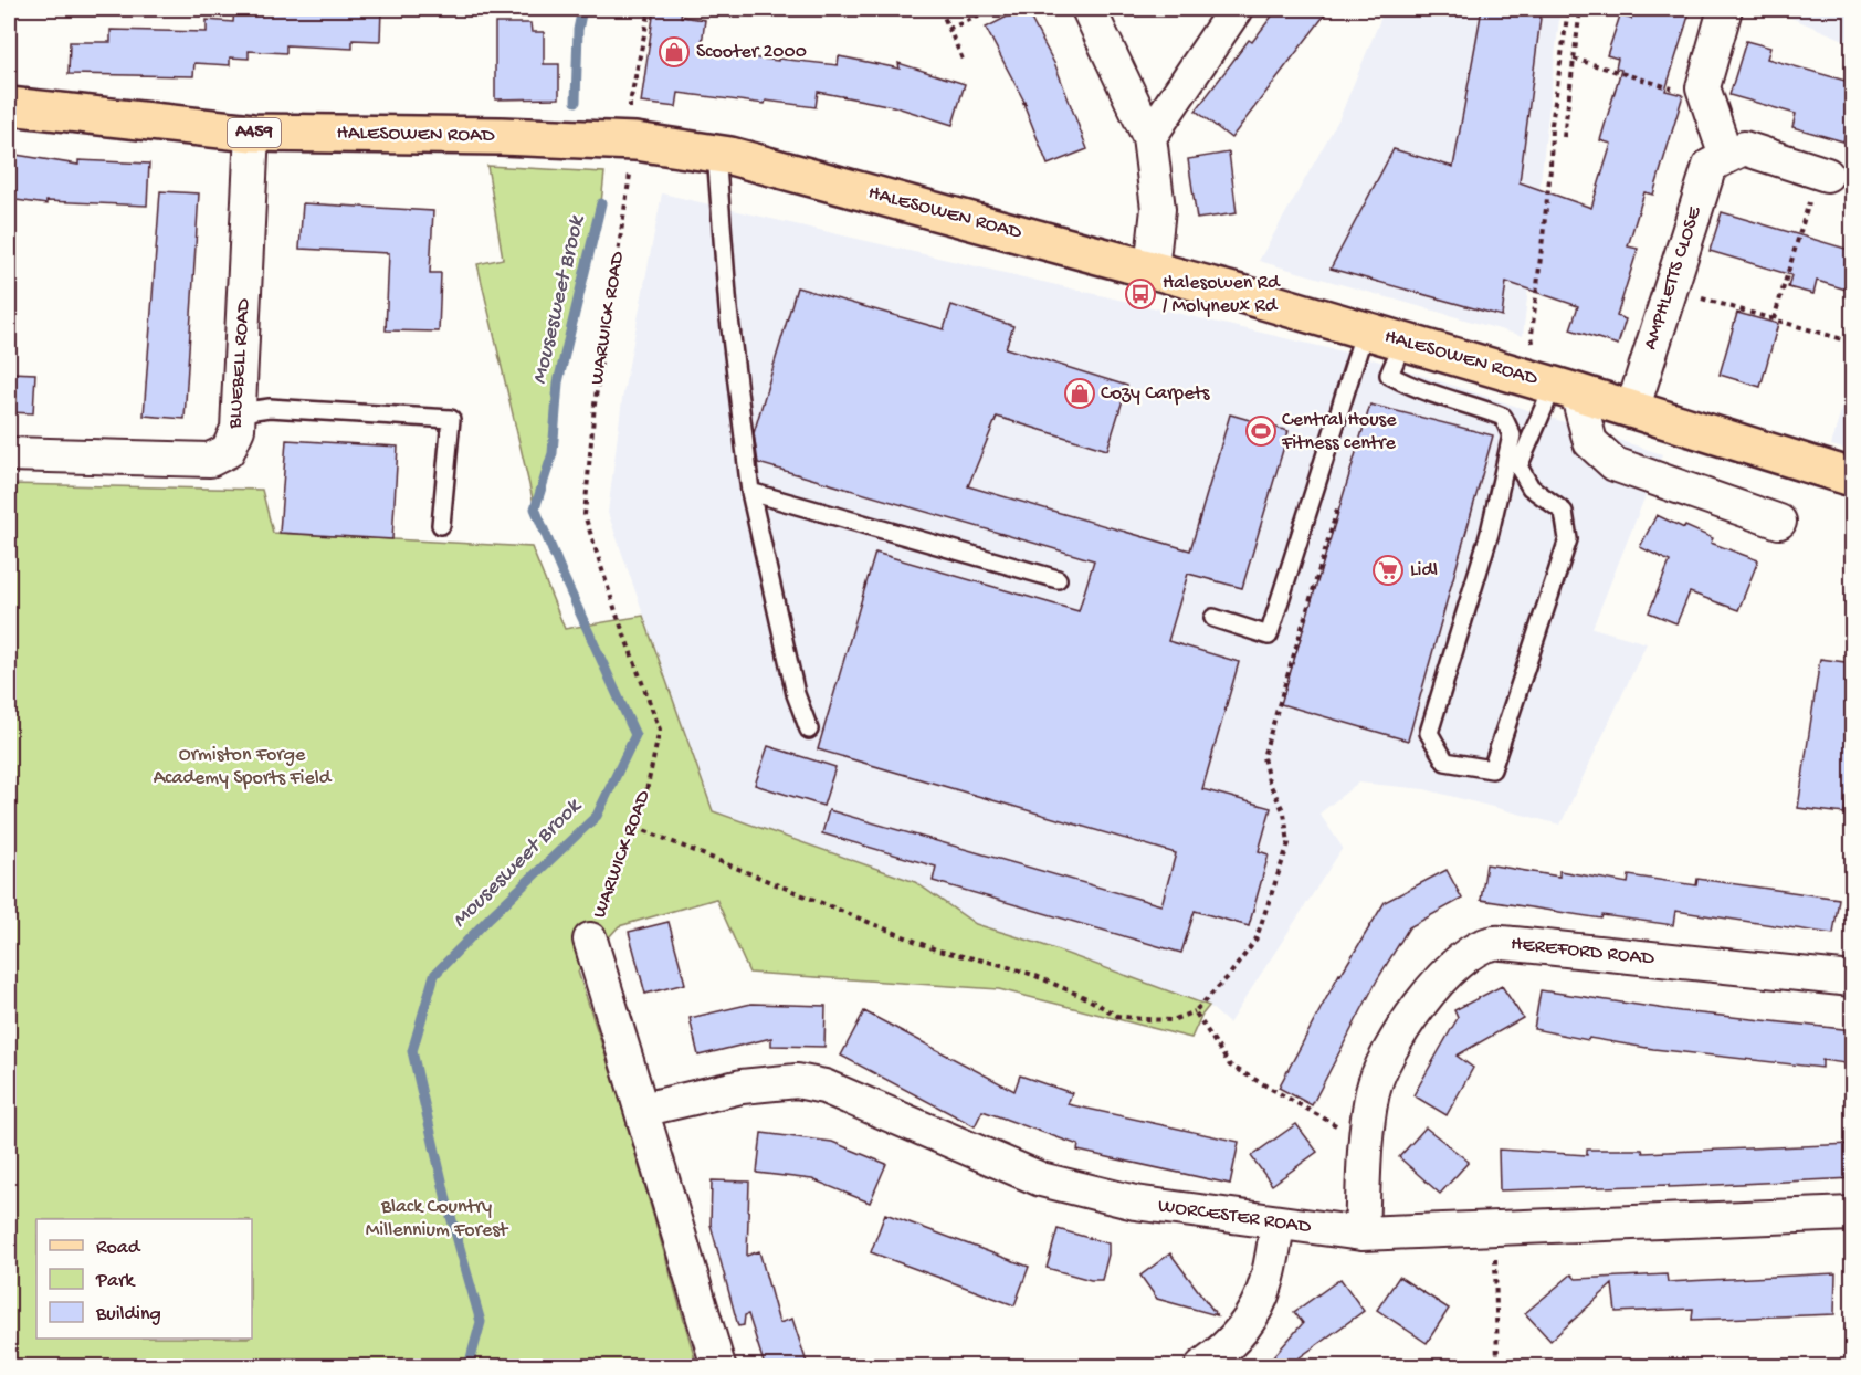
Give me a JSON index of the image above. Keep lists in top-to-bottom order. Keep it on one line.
{"streets":{"main road":["A459","HALESOWEN ROAD"],"street":["AMPHLETTS CLOSE","WARWICK ROAD","BLUEBELL ROAD","HEREFORD ROAD","WORCESTER ROAD"]},"crossings":[["HALESOWEN ROAD","AMPHLETTS CLOSE"],["HALESOWEN ROAD","WARWICK ROAD"],["HALESOWEN ROAD","BLUEBELL ROAD"],["WARWICK ROAD","WORCESTER ROAD"],["HEREFORD ROAD","WORCESTER ROAD"]],"water":["Mousesweet Brook"],"parks":["Ormiston Forge Academy Sports Field","Black Country Millennium Forest"],"places":{"shop":["Scooter 2000","Cozy Carpets"],"bus stop":["Halesowen Rd / Molyneux Rd"],"sports":["Central House Fitness centre"],"supermarket":["Lidl"]},"legend":["Road","Park","Building"]}
